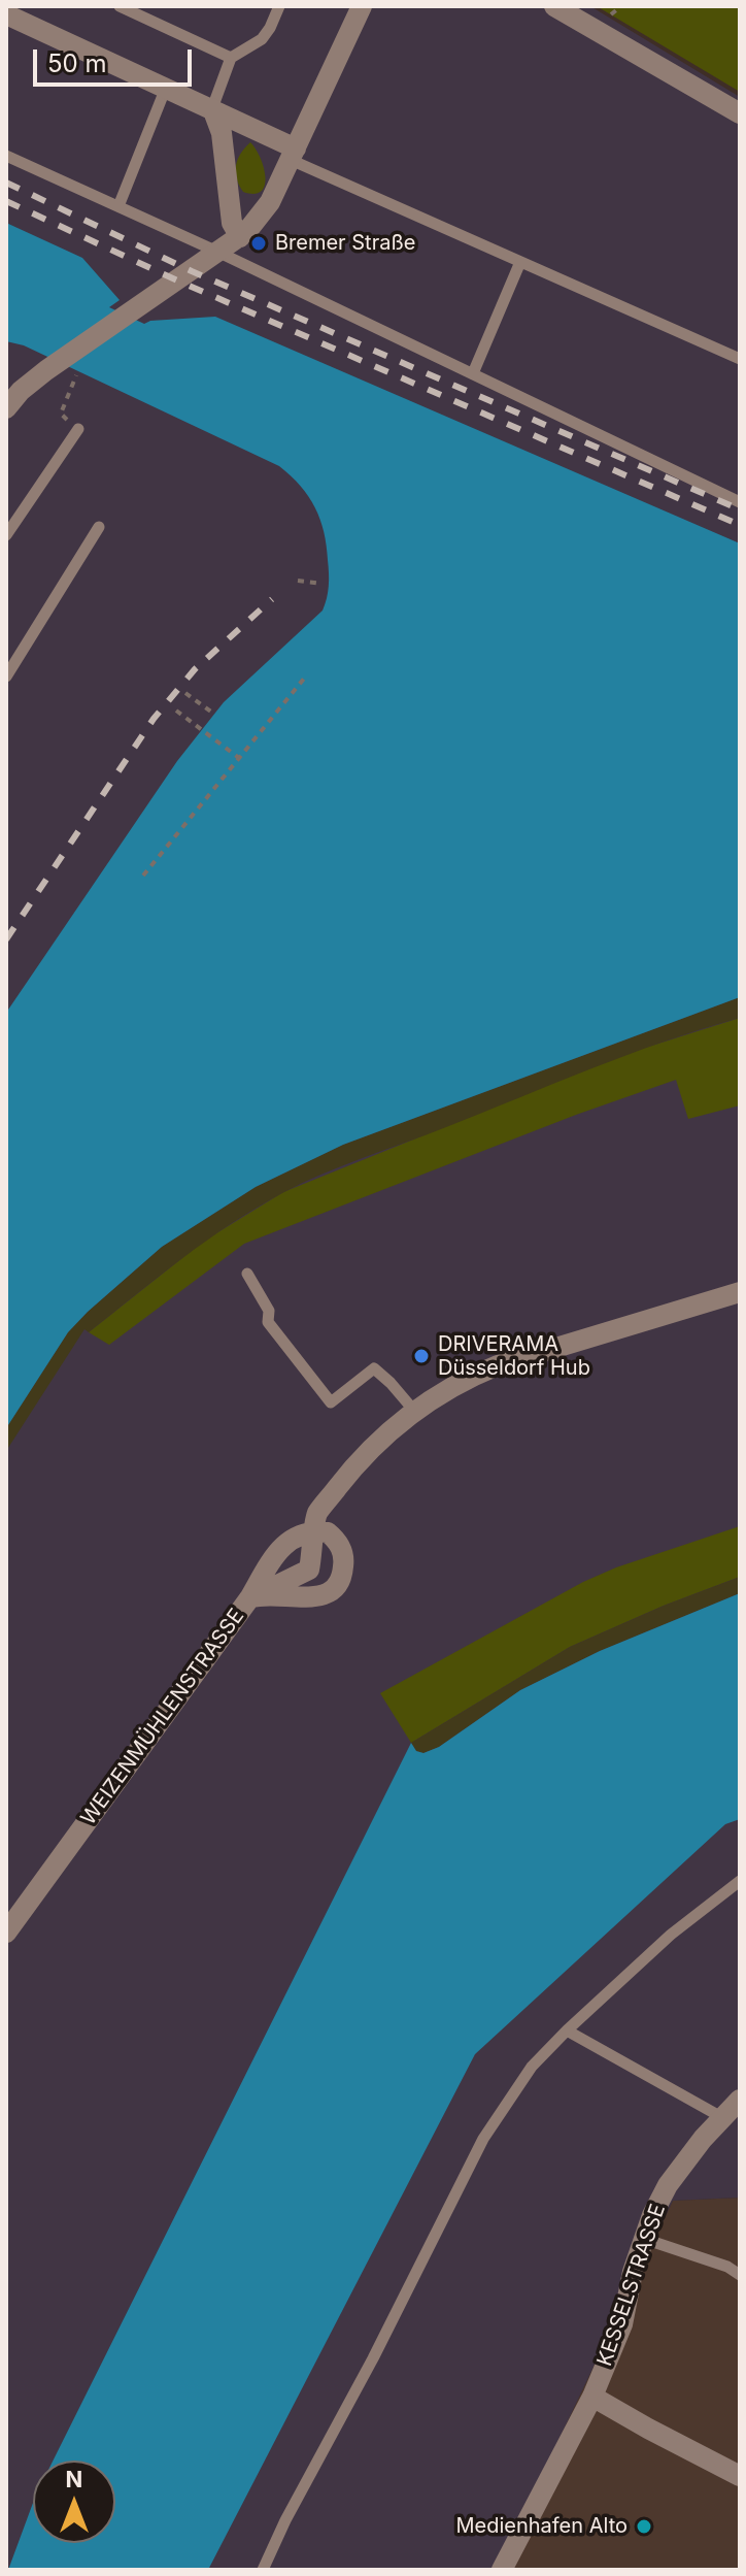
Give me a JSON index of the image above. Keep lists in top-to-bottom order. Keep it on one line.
{"streets":{"street":["WEIZENMÜHLENSTRASSE","KESSELSTRASSE"]},"places":["Bremer Straße","DRIVERAMA Düsseldorf Hub","Medienhafen Alto"],"scale_bar":"50 m","north":"top"}
